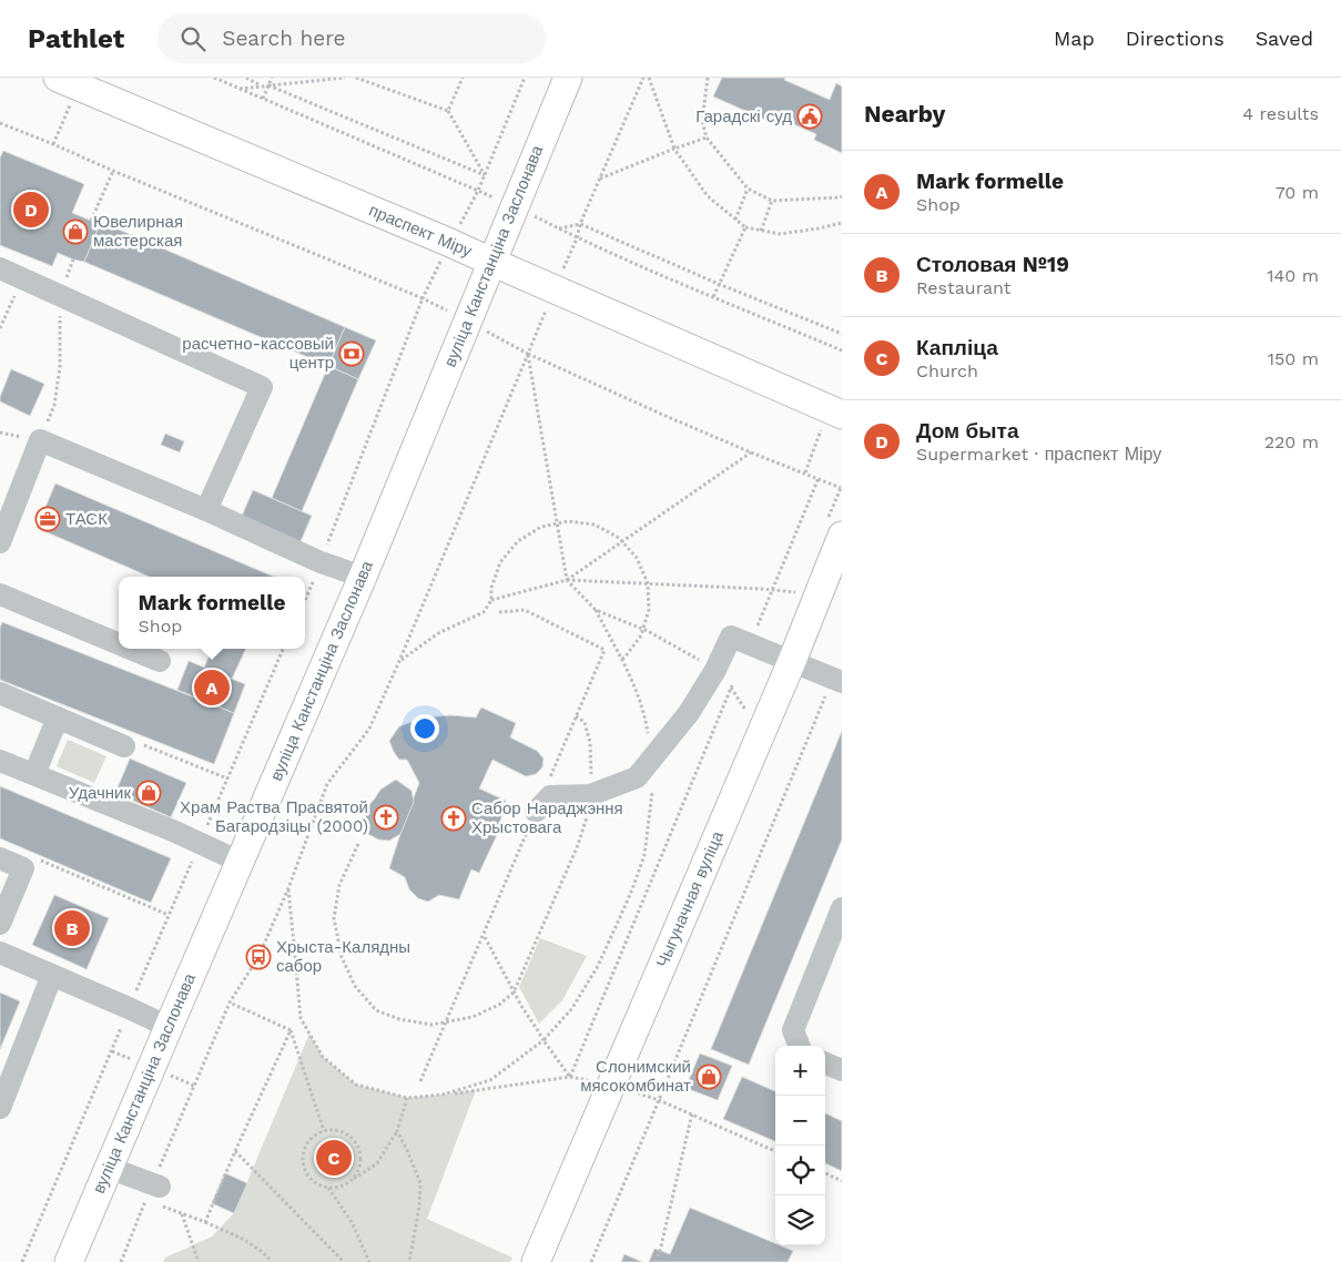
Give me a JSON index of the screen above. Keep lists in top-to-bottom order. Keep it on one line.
{"streets":{"main road":["праспект Міру","вуліца Канстанціна Заслонава","Чыгуначная вуліца"]},"crossings":[["праспект Міру","вуліца Канстанціна Заслонава"]],"places":{"public building":["Гарадскі суд"],"shop":["Ювелирная мастерская","Удачник","Слонимский мясокомбинат"],"bank":["расчетно-кассовый центр"],"office":["ТАСК"],"church":["Храм Раства Прасвятой Багародзіцы (2000)","Сабор Нараджэння Хрыстовага"],"bus stop":["Хрыста-Калядны сабор"]},"page":{"header":"Pathlet","search":"Search here","nav":["Map","Directions","Saved"],"heading":["Nearby","4 results"],"list":[{"mark":"A","name":"Mark formelle","note":"Shop","value":"70 m"},{"mark":"B","name":"Столовая №19","note":"Restaurant","value":"140 m"},{"mark":"C","name":"Капліца","note":"Church","value":"150 m"},{"mark":"D","name":"Дом быта","note":"Supermarket · праспект Міру","value":"220 m"}],"pins":["D","A","B","C"],"popup":["Mark formelle","Shop"],"map_buttons":["+","−"]}}
